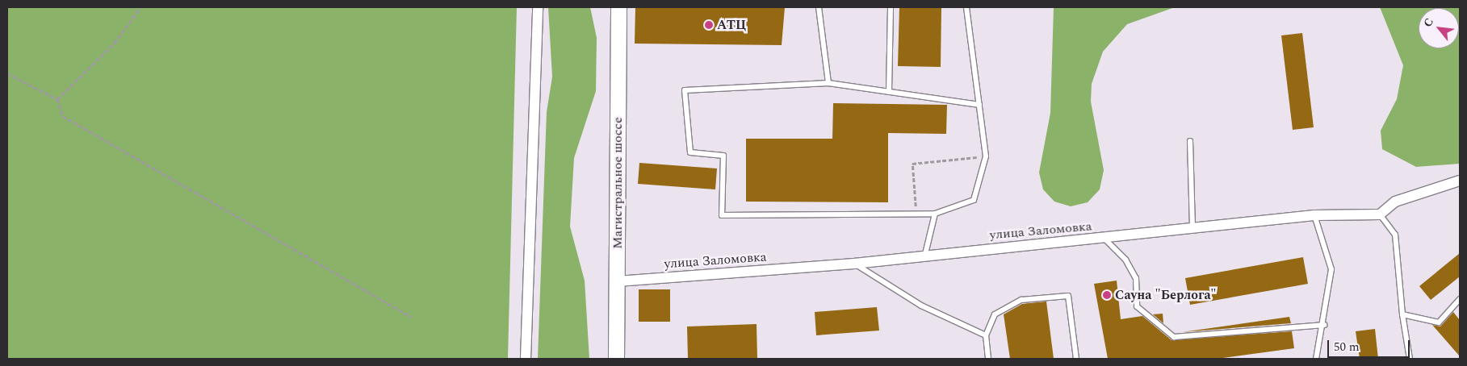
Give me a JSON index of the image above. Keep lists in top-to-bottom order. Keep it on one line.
{"streets":{"main road":["Магистральное шоссе"],"street":["улица Заломовка"]},"crossings":[["Магистральное шоссе","улица Заломовка"]],"places":["АТЦ","Сауна \"Берлога\""],"scale_bar":"50 m","north":"top left"}
